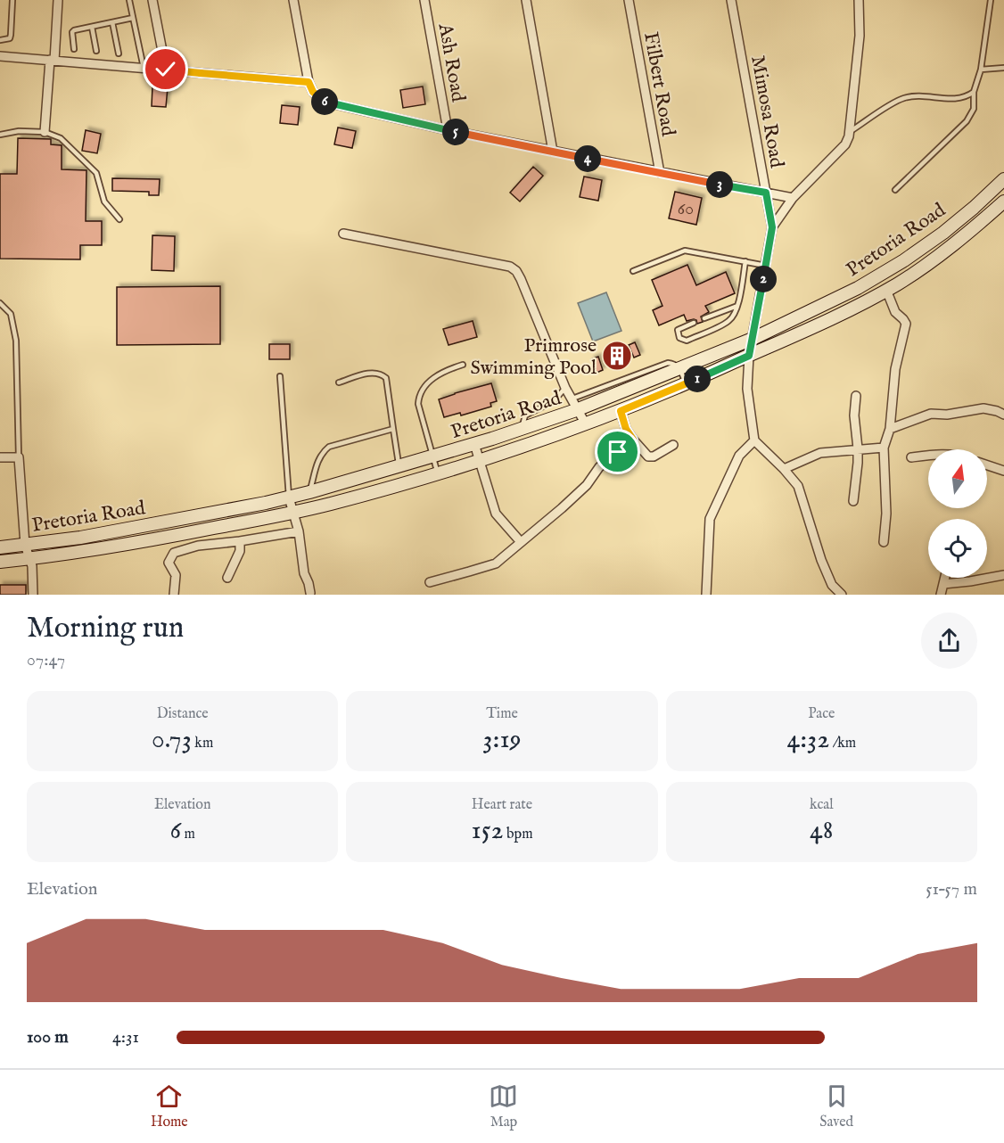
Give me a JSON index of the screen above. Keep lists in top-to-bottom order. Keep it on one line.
{"streets":{"main road":["Pretoria Road"],"street":["Ash Road","Filbert Road","Mimosa Road"]},"crossings":[["Mimosa Road","Pretoria Road"]],"places":{"building":["Primrose Swimming Pool"]},"house_numbers":["60"],"north":"top","page":{"pins":["6","5","4","3","2","1"],"heading":["Morning run","07:47"],"stats":[["Distance","0.73 km"],["Time","3:19"],["Pace","4:32 /km"],["Elevation","6 m"],["Heart rate","152 bpm"],["kcal","48"]],"chart":["Elevation","51–57 m"],"list":[{"name":"100 m","note":"4:31"}],"tabs":["Home","Map","Saved"]}}
